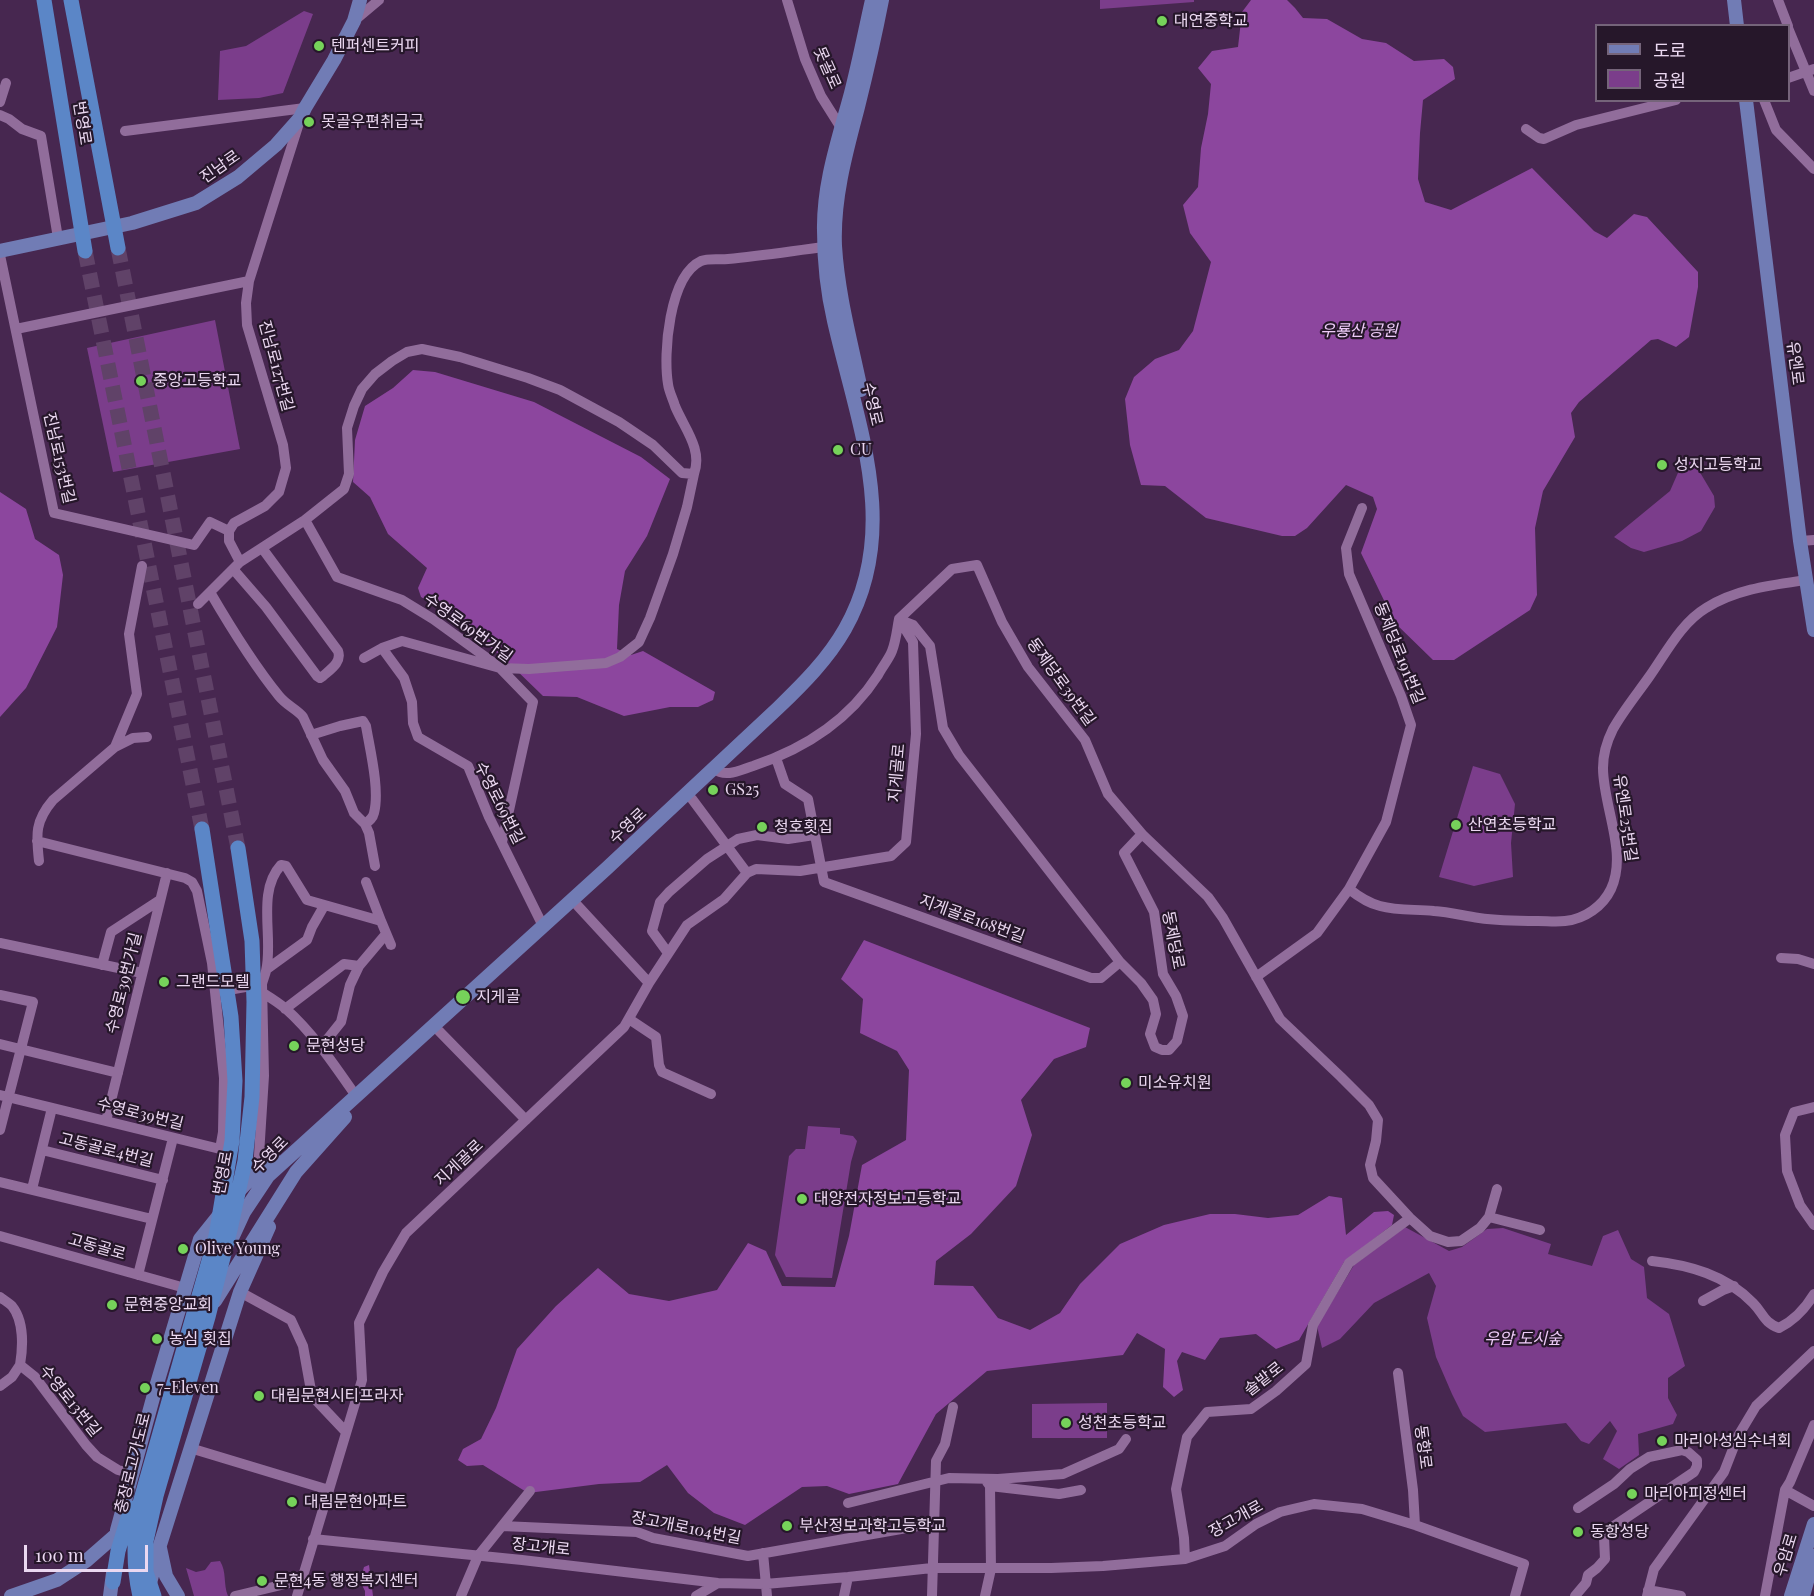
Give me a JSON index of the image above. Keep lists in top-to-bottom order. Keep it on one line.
{"streets":{"highway":["번영로","충장로고가도로"],"main road":["진남로","유엔로","수영로","우암로"],"street":["못골로","진남로127번길","진남로153번길","수영로69번가길","동제당로191번길","동제당로39번길","지게골로","수영로69번길","유엔로25번길","지게골로168번길","동제당로","수영로39번가길","수영로39번길","고동골로4번길","고동골로","솔밭로","수영로13번길","동항로","장고개로","장고개로104번길"]},"crossings":[["못골로","수영로"],["번영로","수영로39번길"],["번영로","충장로고가도로"],["진남로","진남로127번길"],["유엔로","유엔로25번길"],["진남로127번길","진남로153번길"],["수영로","수영로69번길"],["수영로","충장로고가도로"],["수영로69번가길","수영로69번길"],["동제당로191번길","유엔로25번길"],["동제당로39번길","지게골로"],["동제당로39번길","동제당로"],["지게골로","지게골로168번길"],["지게골로","동제당로"],["지게골로","장고개로"],["지게골로168번길","동제당로"],["수영로39번가길","수영로39번길"],["수영로39번길","고동골로4번길"],["고동골로4번길","고동골로"],["솔밭로","장고개로"],["동항로","장고개로"]],"parks":["우룡산 공원","우암 도시숲"],"places":["대연중학교","텐퍼센트커피","못골우편취급국","중앙고등학교","CU","성지고등학교","GS25","산연초등학교","청호횟집","그랜드모텔","지게골","문현성당","미소유치원","대양전자정보고등학교","Olive Young","문현중앙교회","농심 횟집","7-Eleven","대림문현시티프라자","성천초등학교","마리아성심수녀회","마리아피정센터","대림문현아파트","부산정보과학고등학교","동항성당","문현4동 행정복지센터"],"legend":["도로","공원"],"scale_bar":"100 m"}
